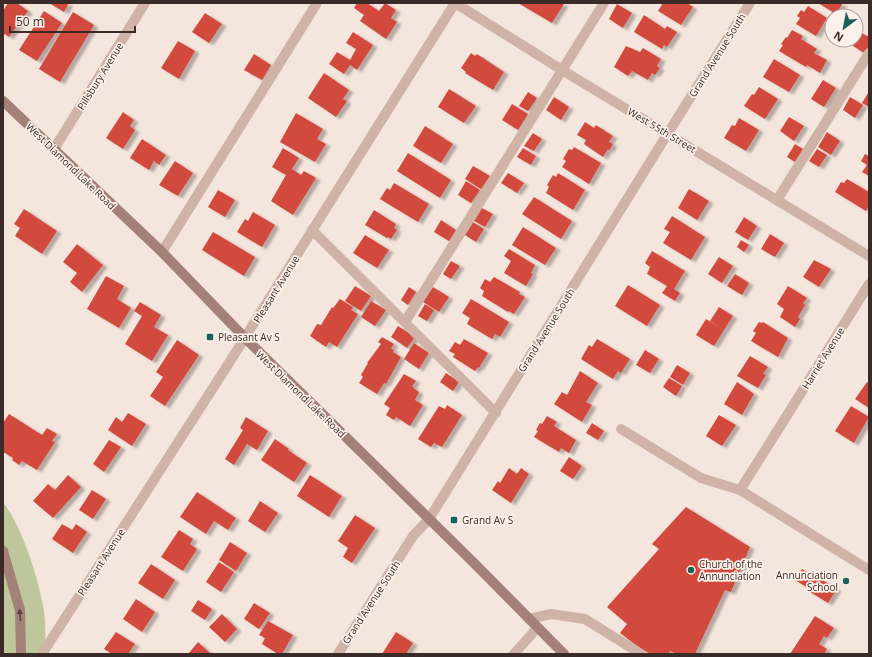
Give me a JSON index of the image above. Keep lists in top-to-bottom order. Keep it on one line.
{"streets":{"street":["Grand Avenue South","Pillsbury Avenue","West 55th Street","West Diamond Lake Road","Pleasant Avenue","Harriet Avenue"]},"crossings":[["Grand Avenue South","West 55th Street"],["Grand Avenue South","West Diamond Lake Road"],["Pillsbury Avenue","West Diamond Lake Road"],["West 55th Street","Pleasant Avenue"],["West Diamond Lake Road","Pleasant Avenue"]],"places":{"transit":["Pleasant Av S","Grand Av S"],"other":["Church of the Annunciation","Annunciation School"]},"scale_bar":"50 m","north":"bottom left"}
